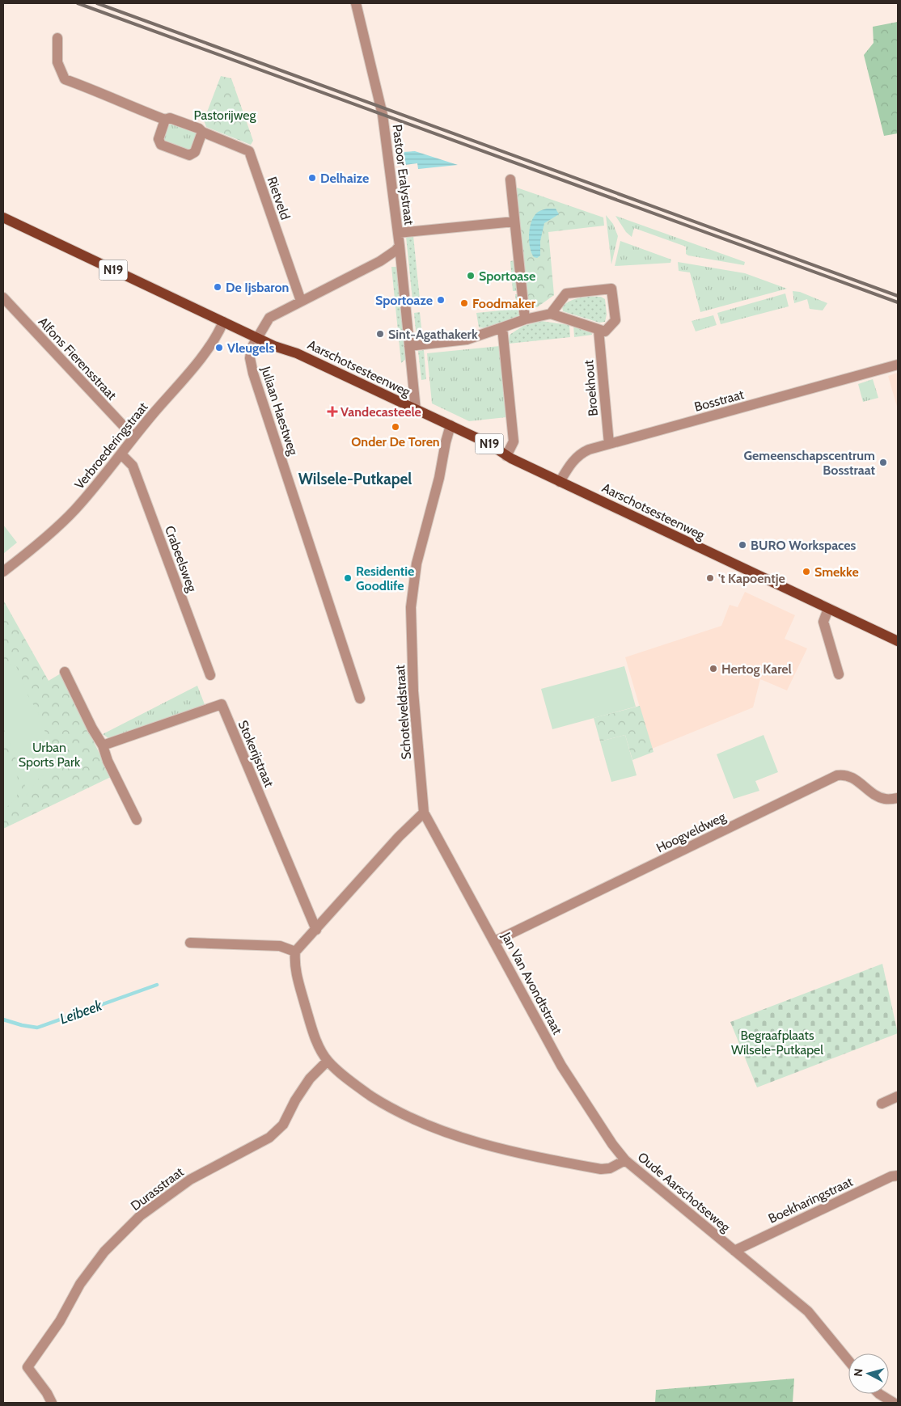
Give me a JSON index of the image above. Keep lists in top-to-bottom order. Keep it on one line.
{"streets":{"main road":["N19","Aarschotsesteenweg"],"street":["Pastoor Eralystraat","Rietveld","Alfons Fierensstraat","Broekhout","Bosstraat","Juliaan Haestweg","Verbroederingstraat","Crabeelsweg","Schotelveldstraat","Stokerijstraat","Hoogveldweg","Jan Van Avondtstraat","Durasstraat","Oude Aarschotseweg","Boekharingstraat"]},"crossings":[["Pastoor Eralystraat","Aarschotsesteenweg"],["Alfons Fierensstraat","Verbroederingstraat"],["Aarschotsesteenweg","Bosstraat"],["Aarschotsesteenweg","Juliaan Haestweg"],["Aarschotsesteenweg","Verbroederingstraat"],["Aarschotsesteenweg","Schotelveldstraat"],["Broekhout","Bosstraat"],["Verbroederingstraat","Crabeelsweg"],["Schotelveldstraat","Jan Van Avondtstraat"],["Hoogveldweg","Jan Van Avondtstraat"],["Jan Van Avondtstraat","Oude Aarschotseweg"],["Durasstraat","Oude Aarschotseweg"],["Oude Aarschotseweg","Boekharingstraat"]],"districts":["Wilsele-Putkapel"],"water":["Leibeek"],"parks":["Pastorijweg","Urban Sports Park","Begraafplaats Wilsele-Putkapel"],"places":{"other":["Delhaize","Sportoase","De Ijsbaron","Sportoaze","Foodmaker","Sint-Agathakerk","Vleugels","Onder De Toren","Gemeenschapscentrum Bosstraat","BURO Workspaces","Smekke","Residentie Goodlife","'t Kapoentje","Hertog Karel"],"health":["Vandecasteele"]},"north":"left"}
